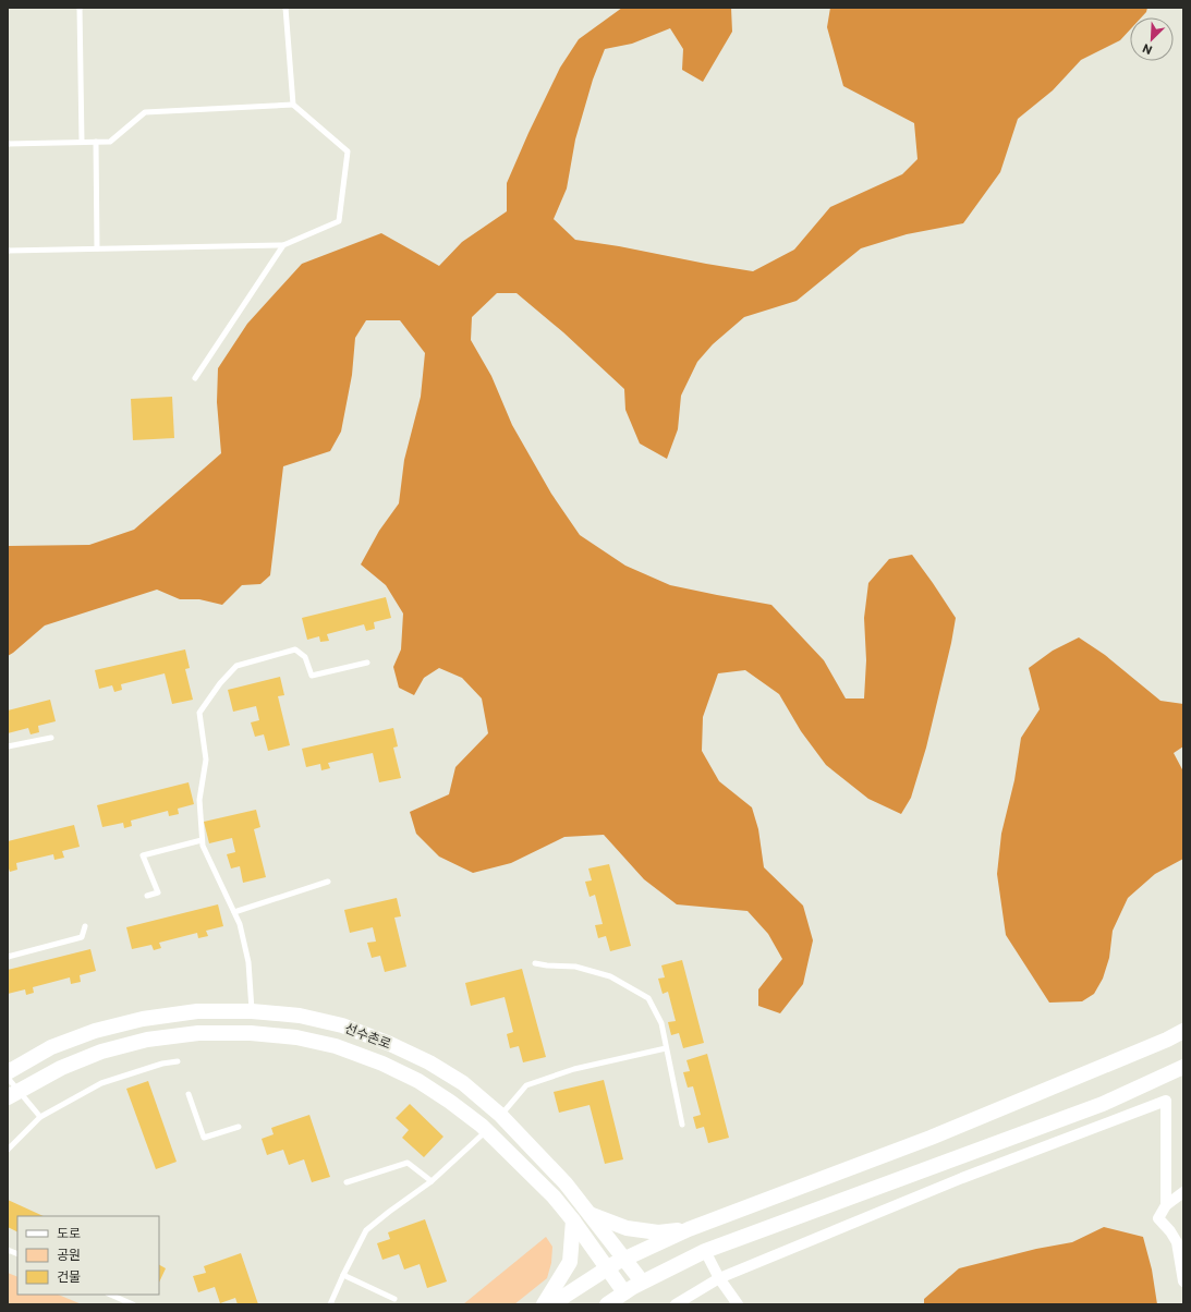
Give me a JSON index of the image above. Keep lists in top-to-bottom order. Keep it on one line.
{"streets":{"street":["선수촌로"]},"legend":["도로","공원","건물"],"north":"bottom left"}
